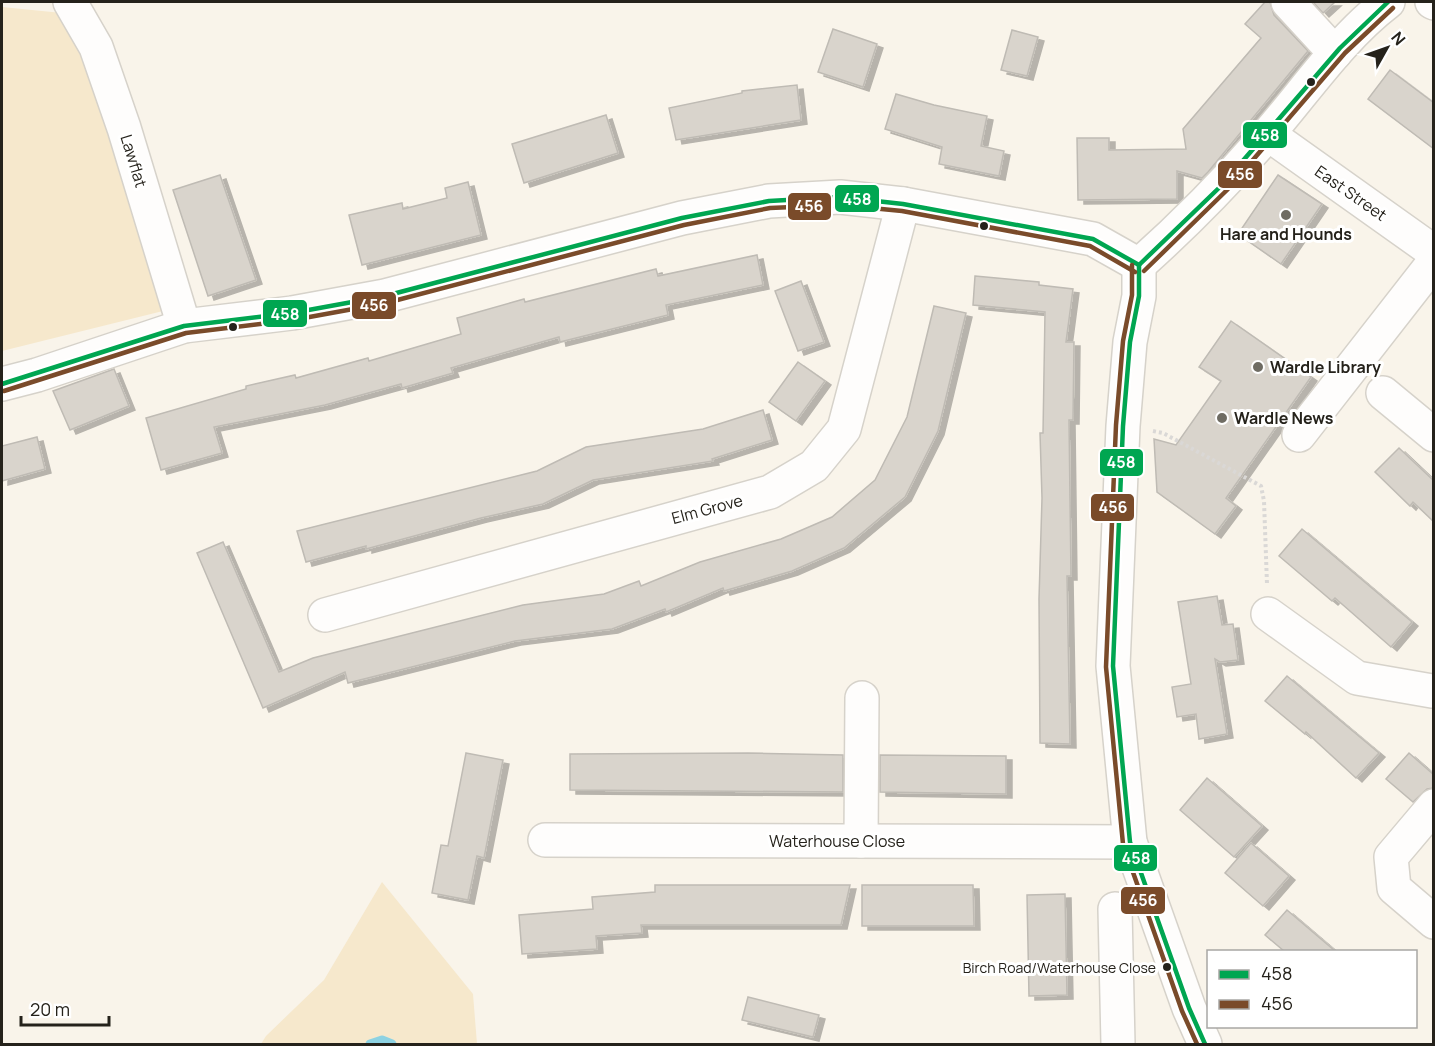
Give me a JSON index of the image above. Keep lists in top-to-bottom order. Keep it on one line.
{"streets":{"street":["Lawflat","East Street","Elm Grove","Waterhouse Close"]},"places":["Hare and Hounds","Wardle Library","Wardle News","Birch Road/Waterhouse Close"],"lines":["transit line 458","transit line 456"],"legend":["458","456"],"scale_bar":"20 m","north":"top right"}
